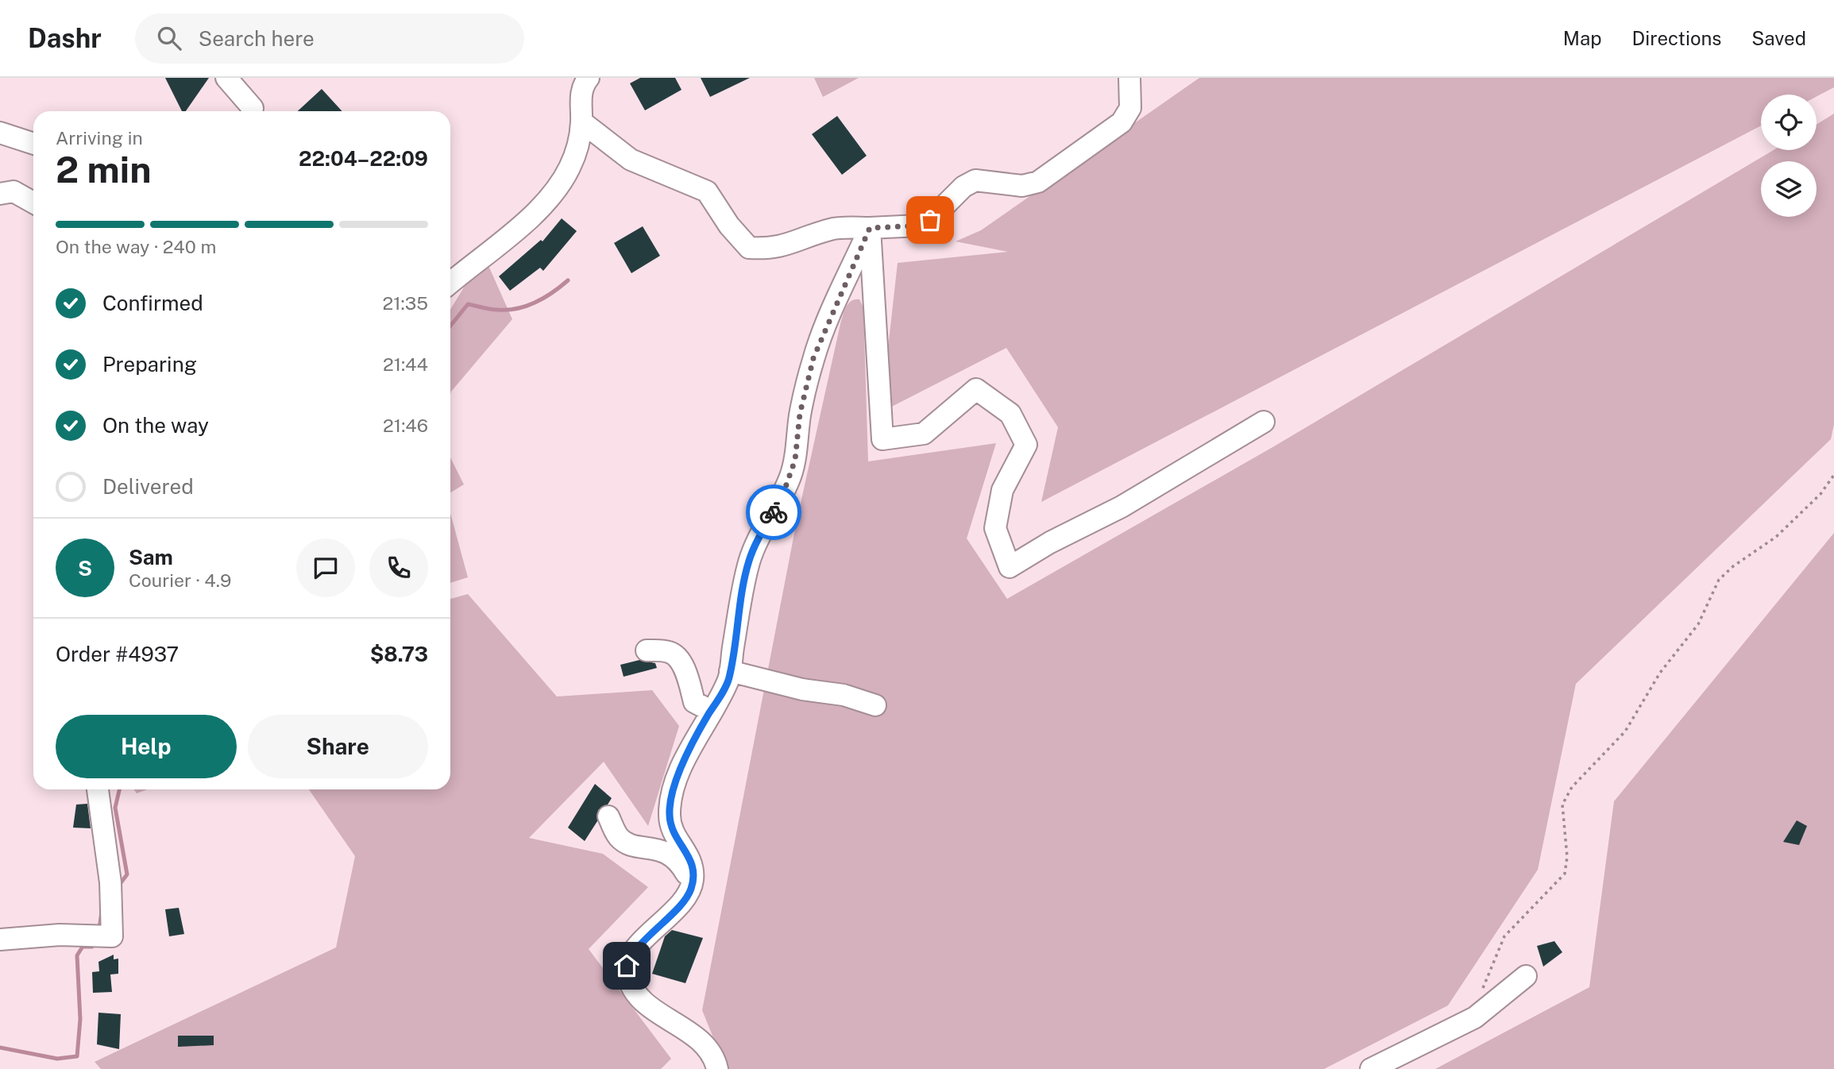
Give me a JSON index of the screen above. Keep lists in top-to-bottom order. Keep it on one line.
{"page":{"header":"Dashr","search":"Search here","nav":["Map","Directions","Saved"],"heading":["2 min","Arriving in","22:04–22:09"],"panel":["Sam","Courier · 4.9","Order #4937","$8.73"],"bar":"On the way · 240 m","list":[["Confirmed","21:35"],["Preparing","21:44"],["On the way","21:46"],"Delivered"],"round":"S","buttons":["Help","Share"]}}
